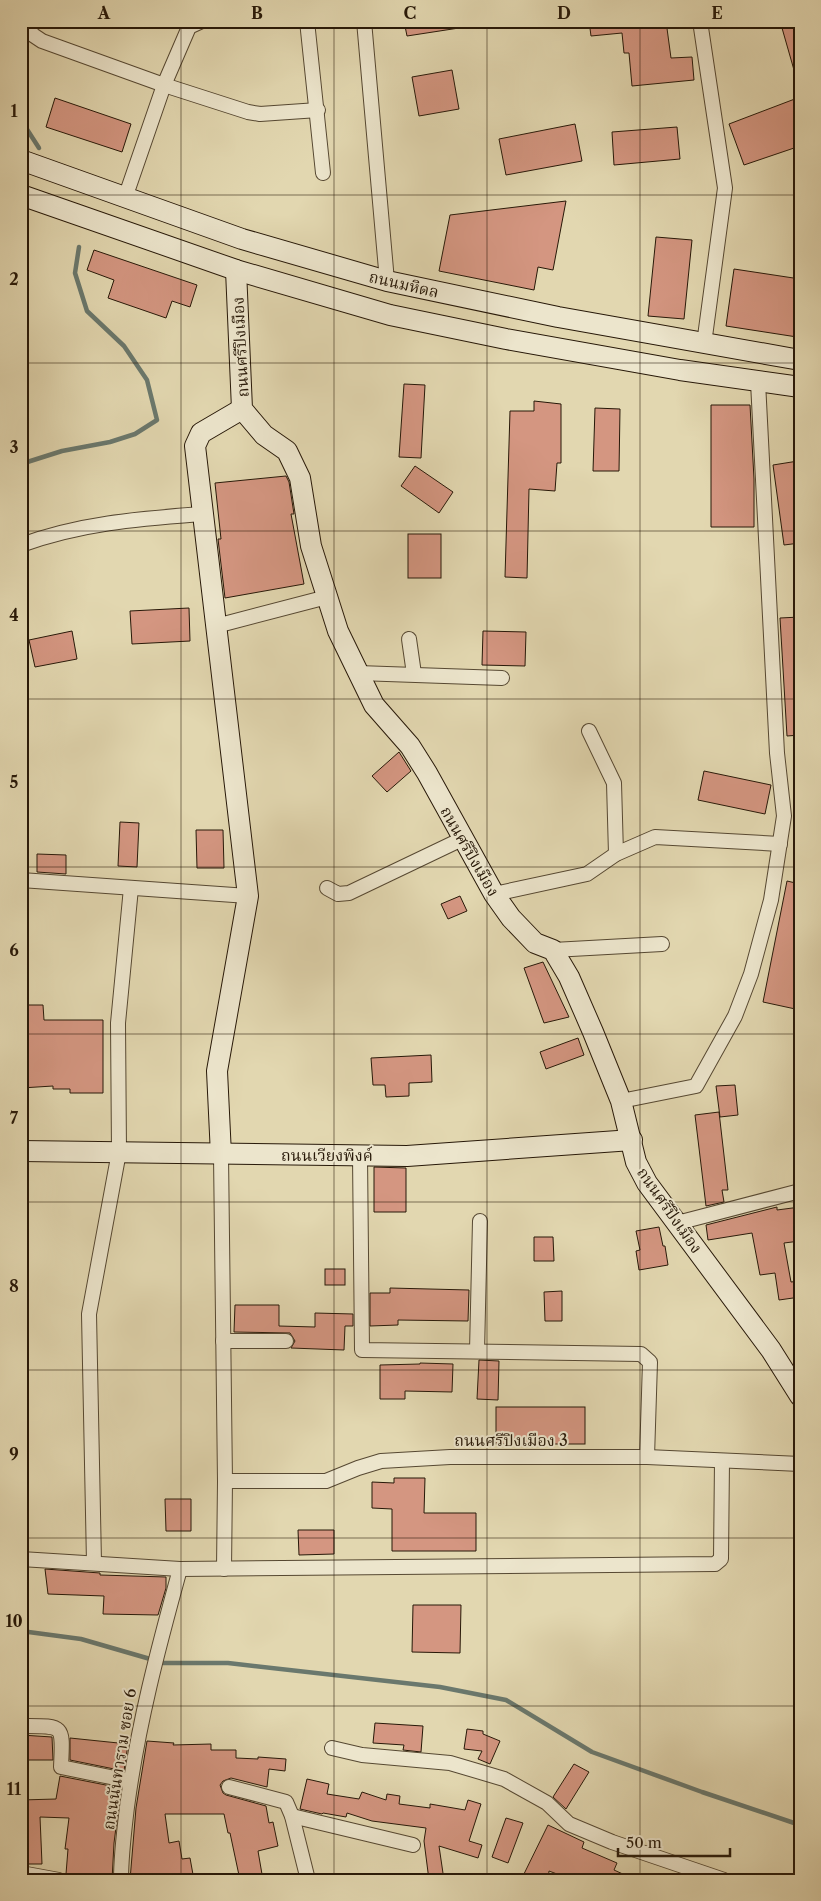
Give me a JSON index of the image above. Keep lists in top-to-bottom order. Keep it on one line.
{"streets":{"street":["ถนนมหิดล","ถนนศรีปิงเมือง","ถนนเวียงพิงค์","ถนนศรีปิงเมือง 3","ถนนนันทาราม ซอย 6"]},"crossings":[["ถนนมหิดล","ถนนศรีปิงเมือง"],["ถนนศรีปิงเมือง","ถนนเวียงพิงค์"]],"scale_bar":"50 m","grid":{"columns":["A","B","C","D","E"],"rows":["1","2","3","4","5","6","7","8","9","10","11"]}}
